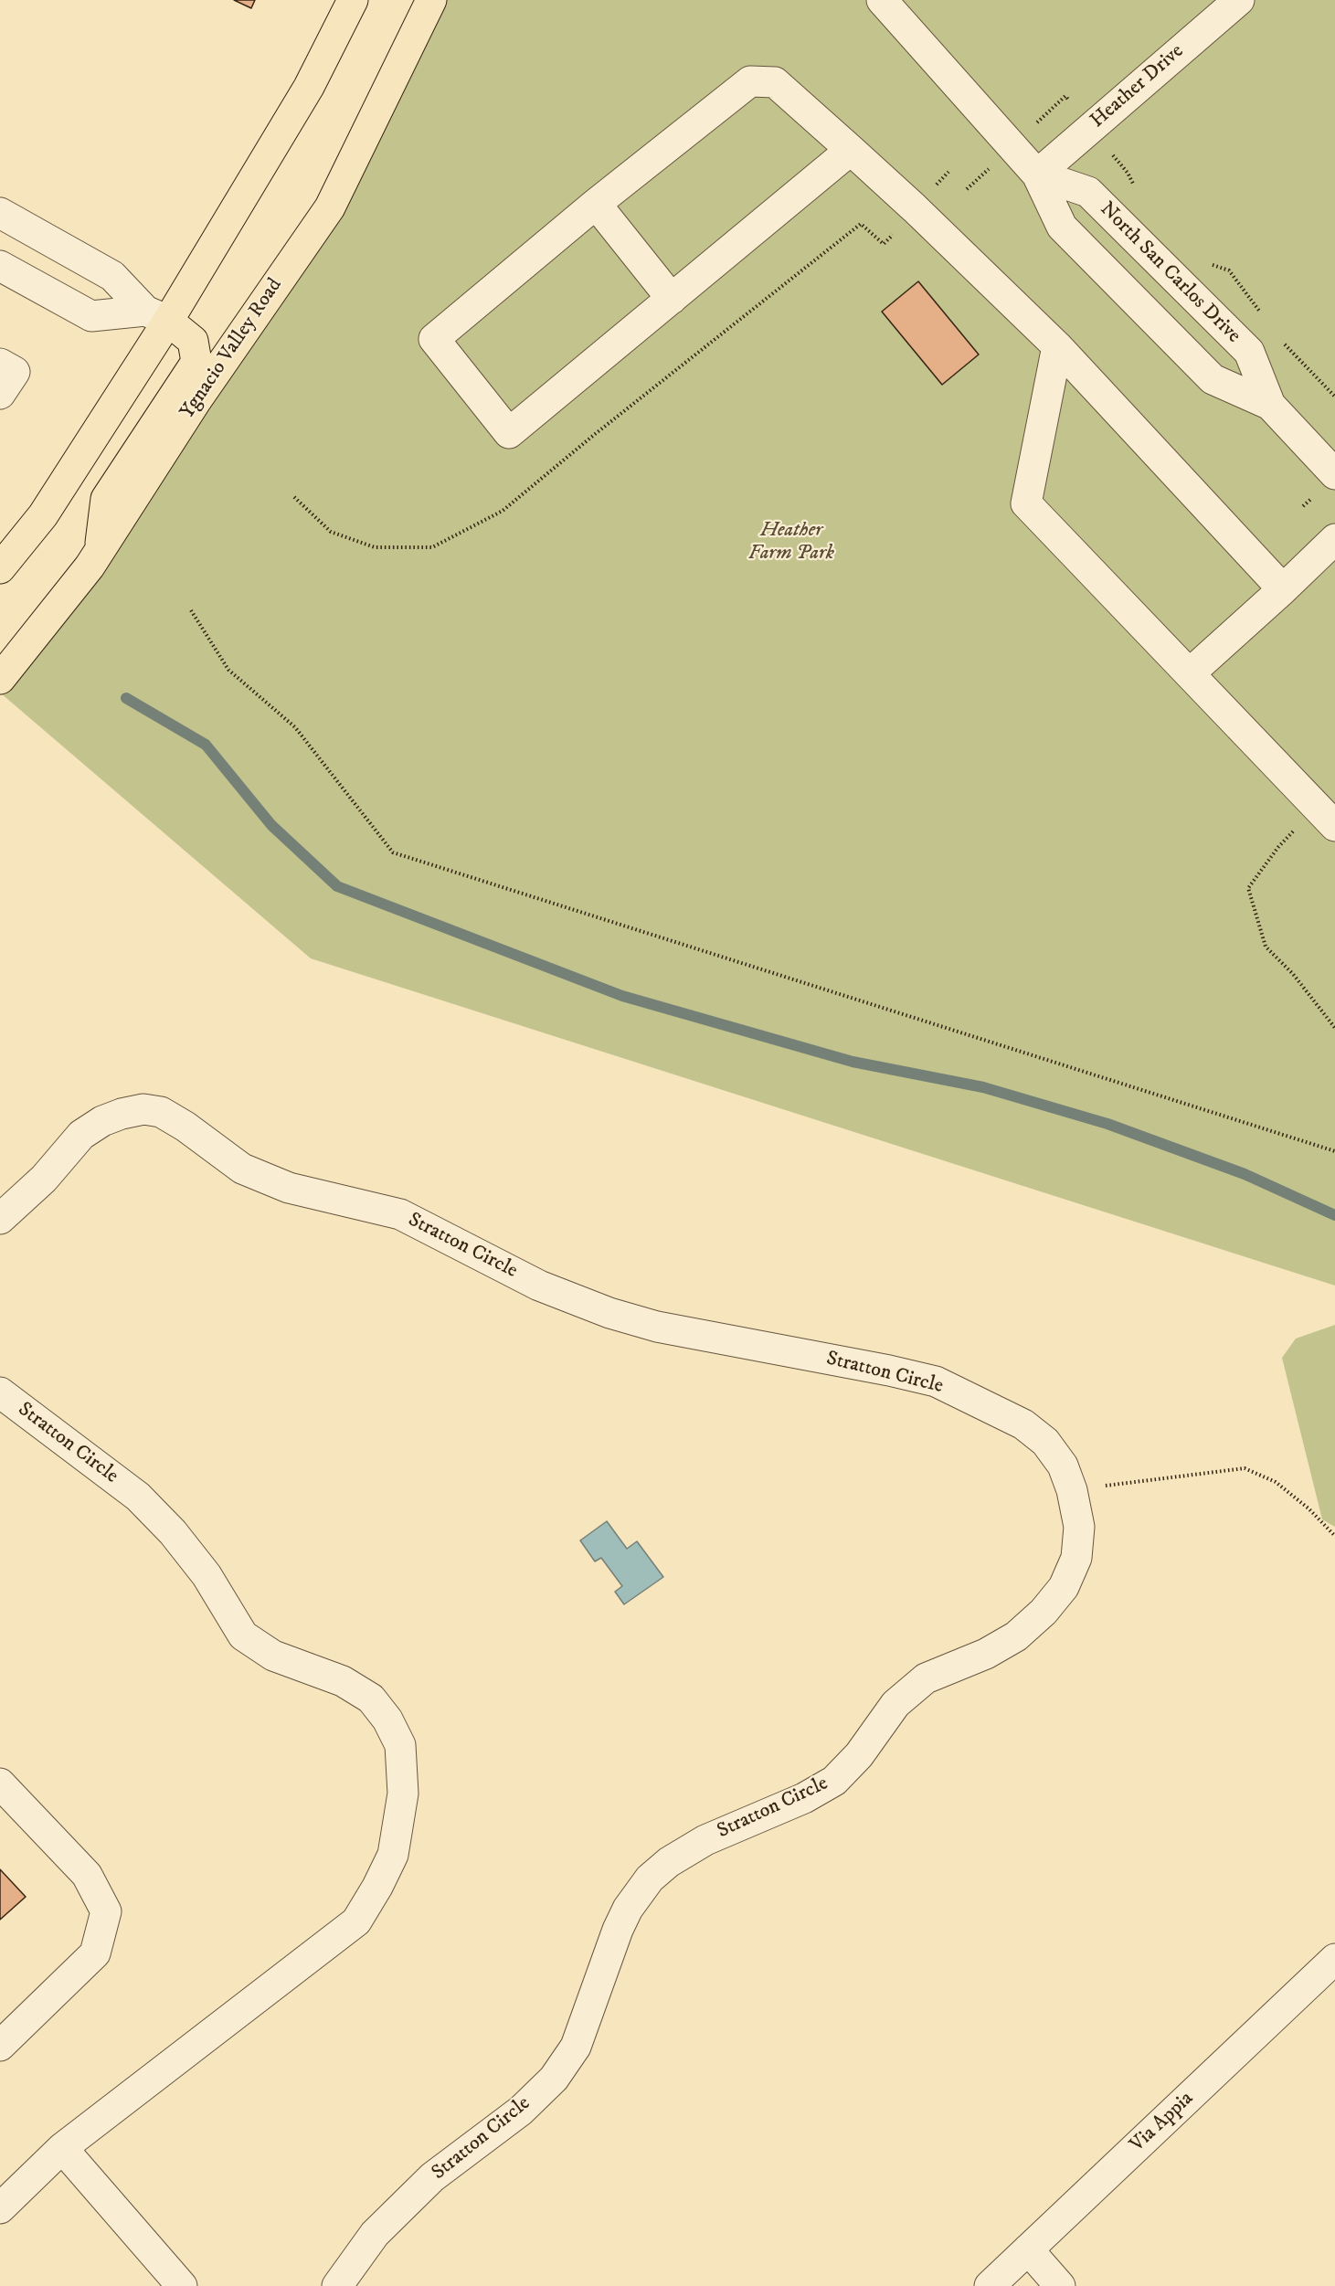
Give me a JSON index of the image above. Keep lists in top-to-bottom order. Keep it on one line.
{"streets":{"highway":["Ygnacio Valley Road"],"street":["Heather Drive","North San Carlos Drive","Stratton Circle","Via Appia"]},"crossings":[["Heather Drive","North San Carlos Drive"]],"parks":["Heather Farm Park"]}
